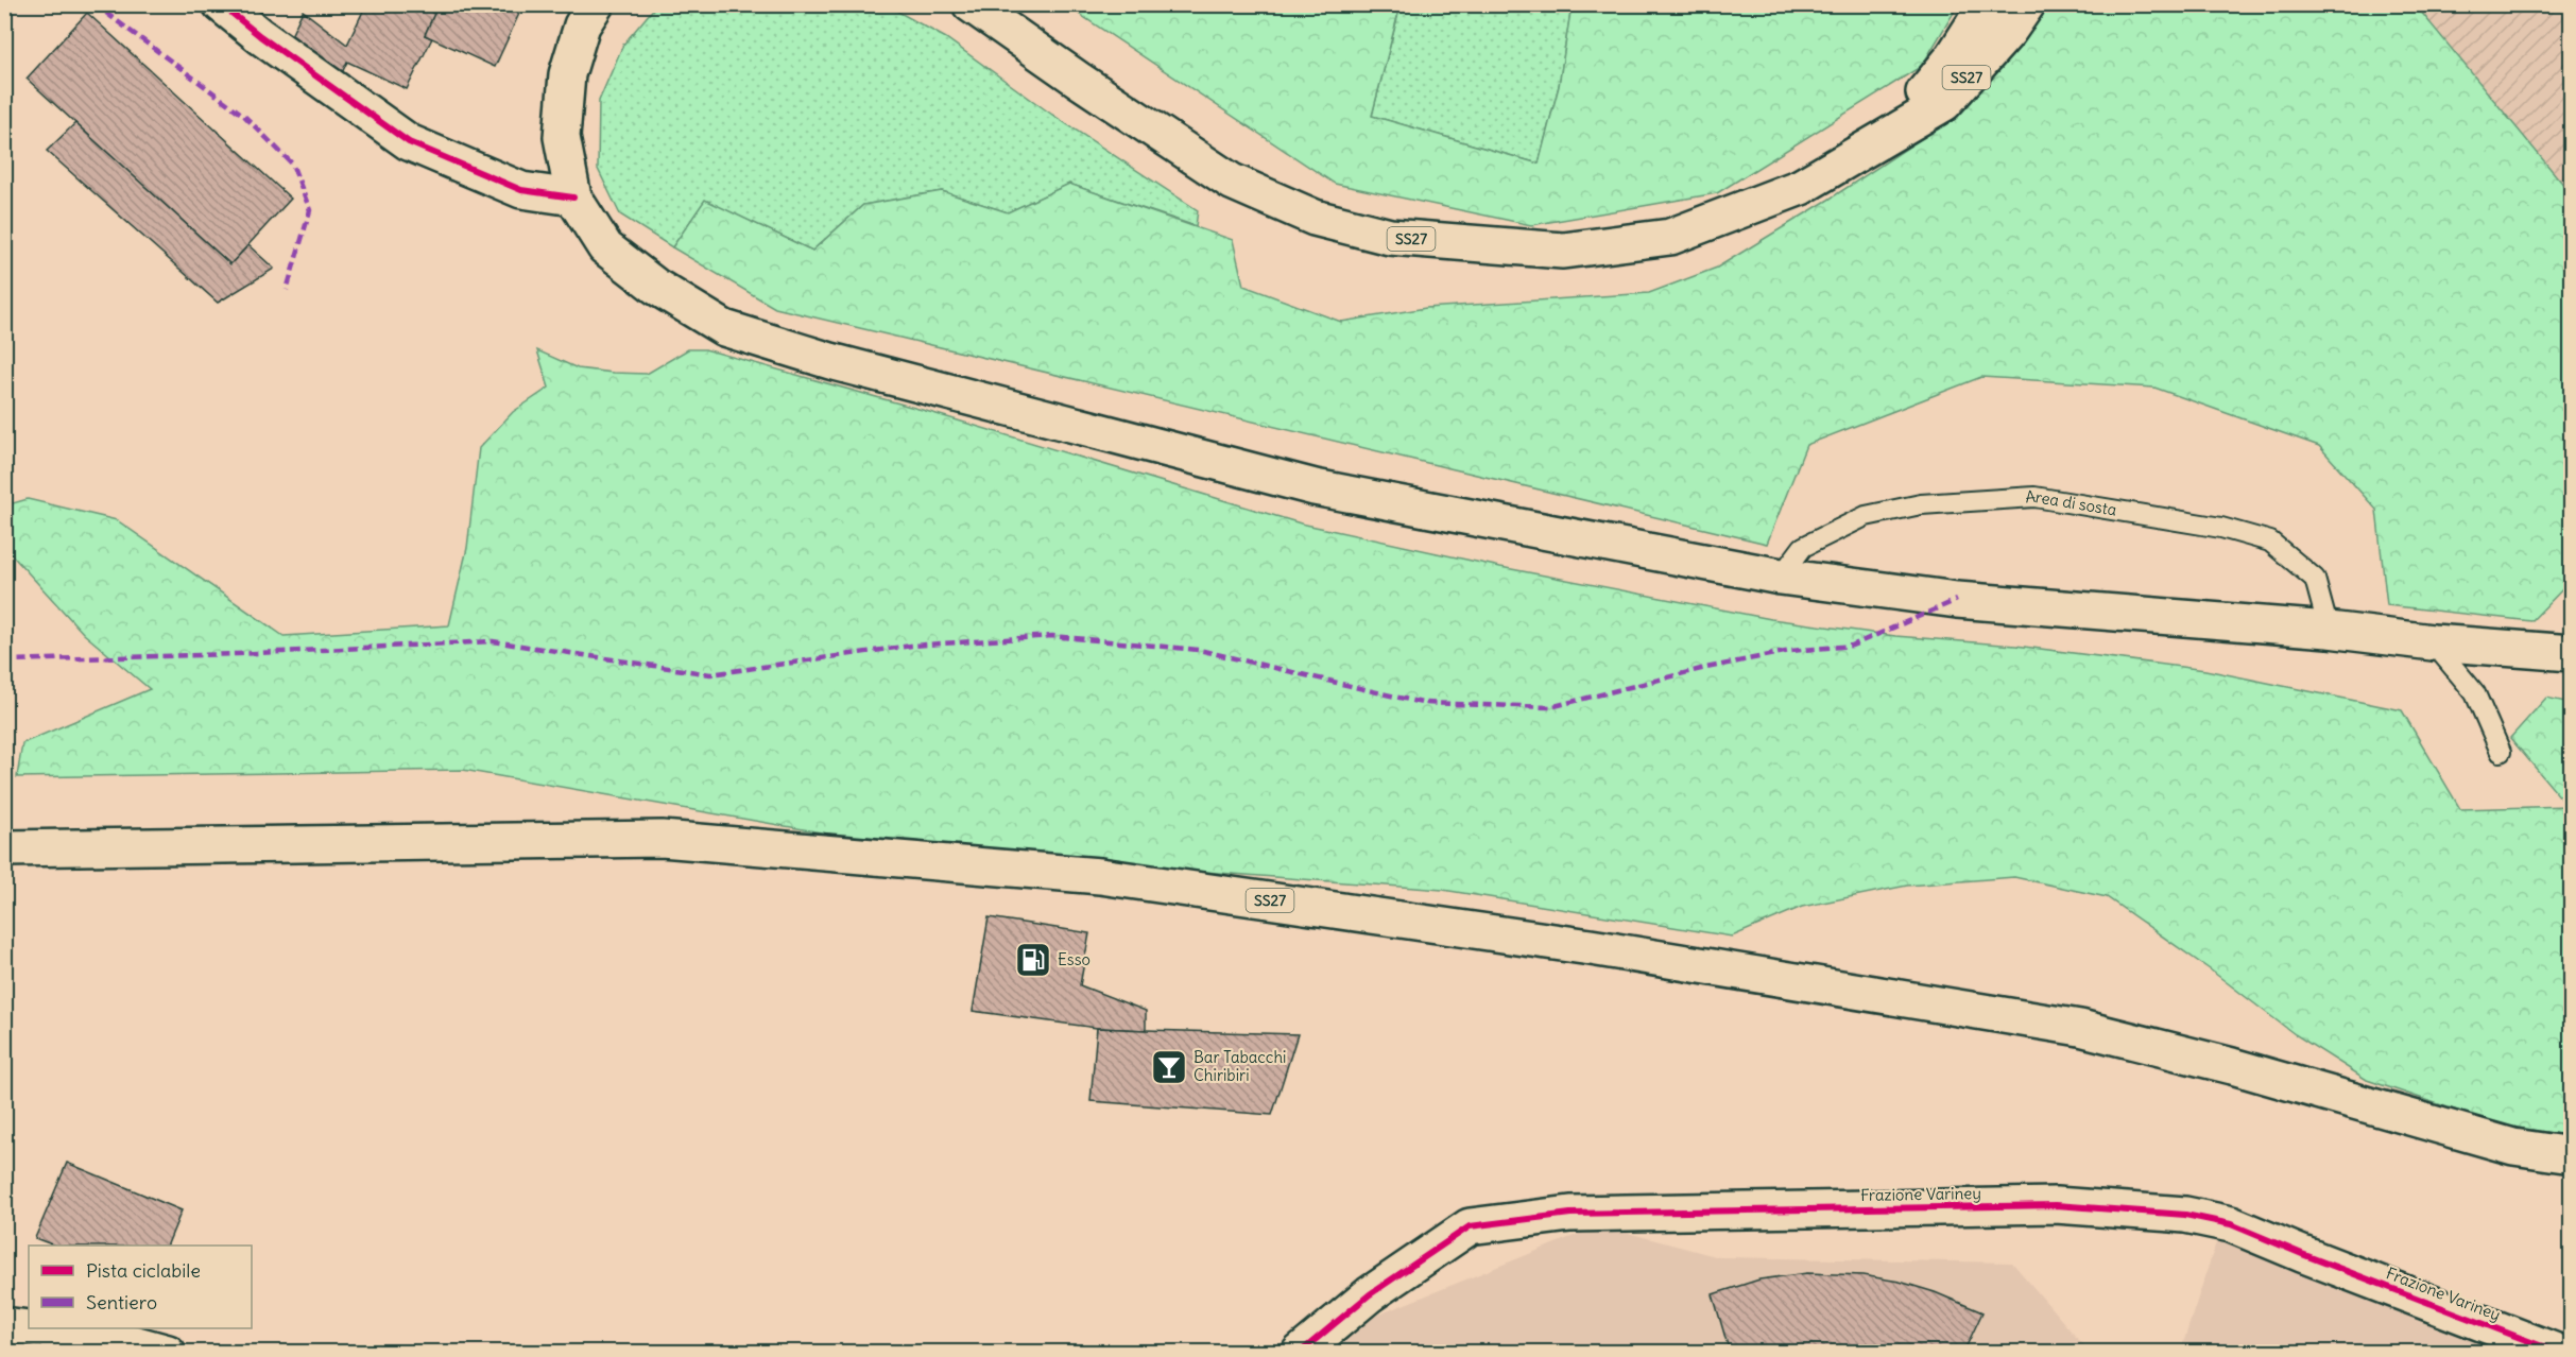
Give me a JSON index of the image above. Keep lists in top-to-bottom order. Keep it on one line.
{"streets":{"main road":["SS27","Frazione Variney"],"lane":["Area di sosta"]},"places":{"fuel station":["Esso"],"bar":["Bar Tabacchi Chiribiri"]},"legend":["Pista ciclabile","Sentiero"]}
